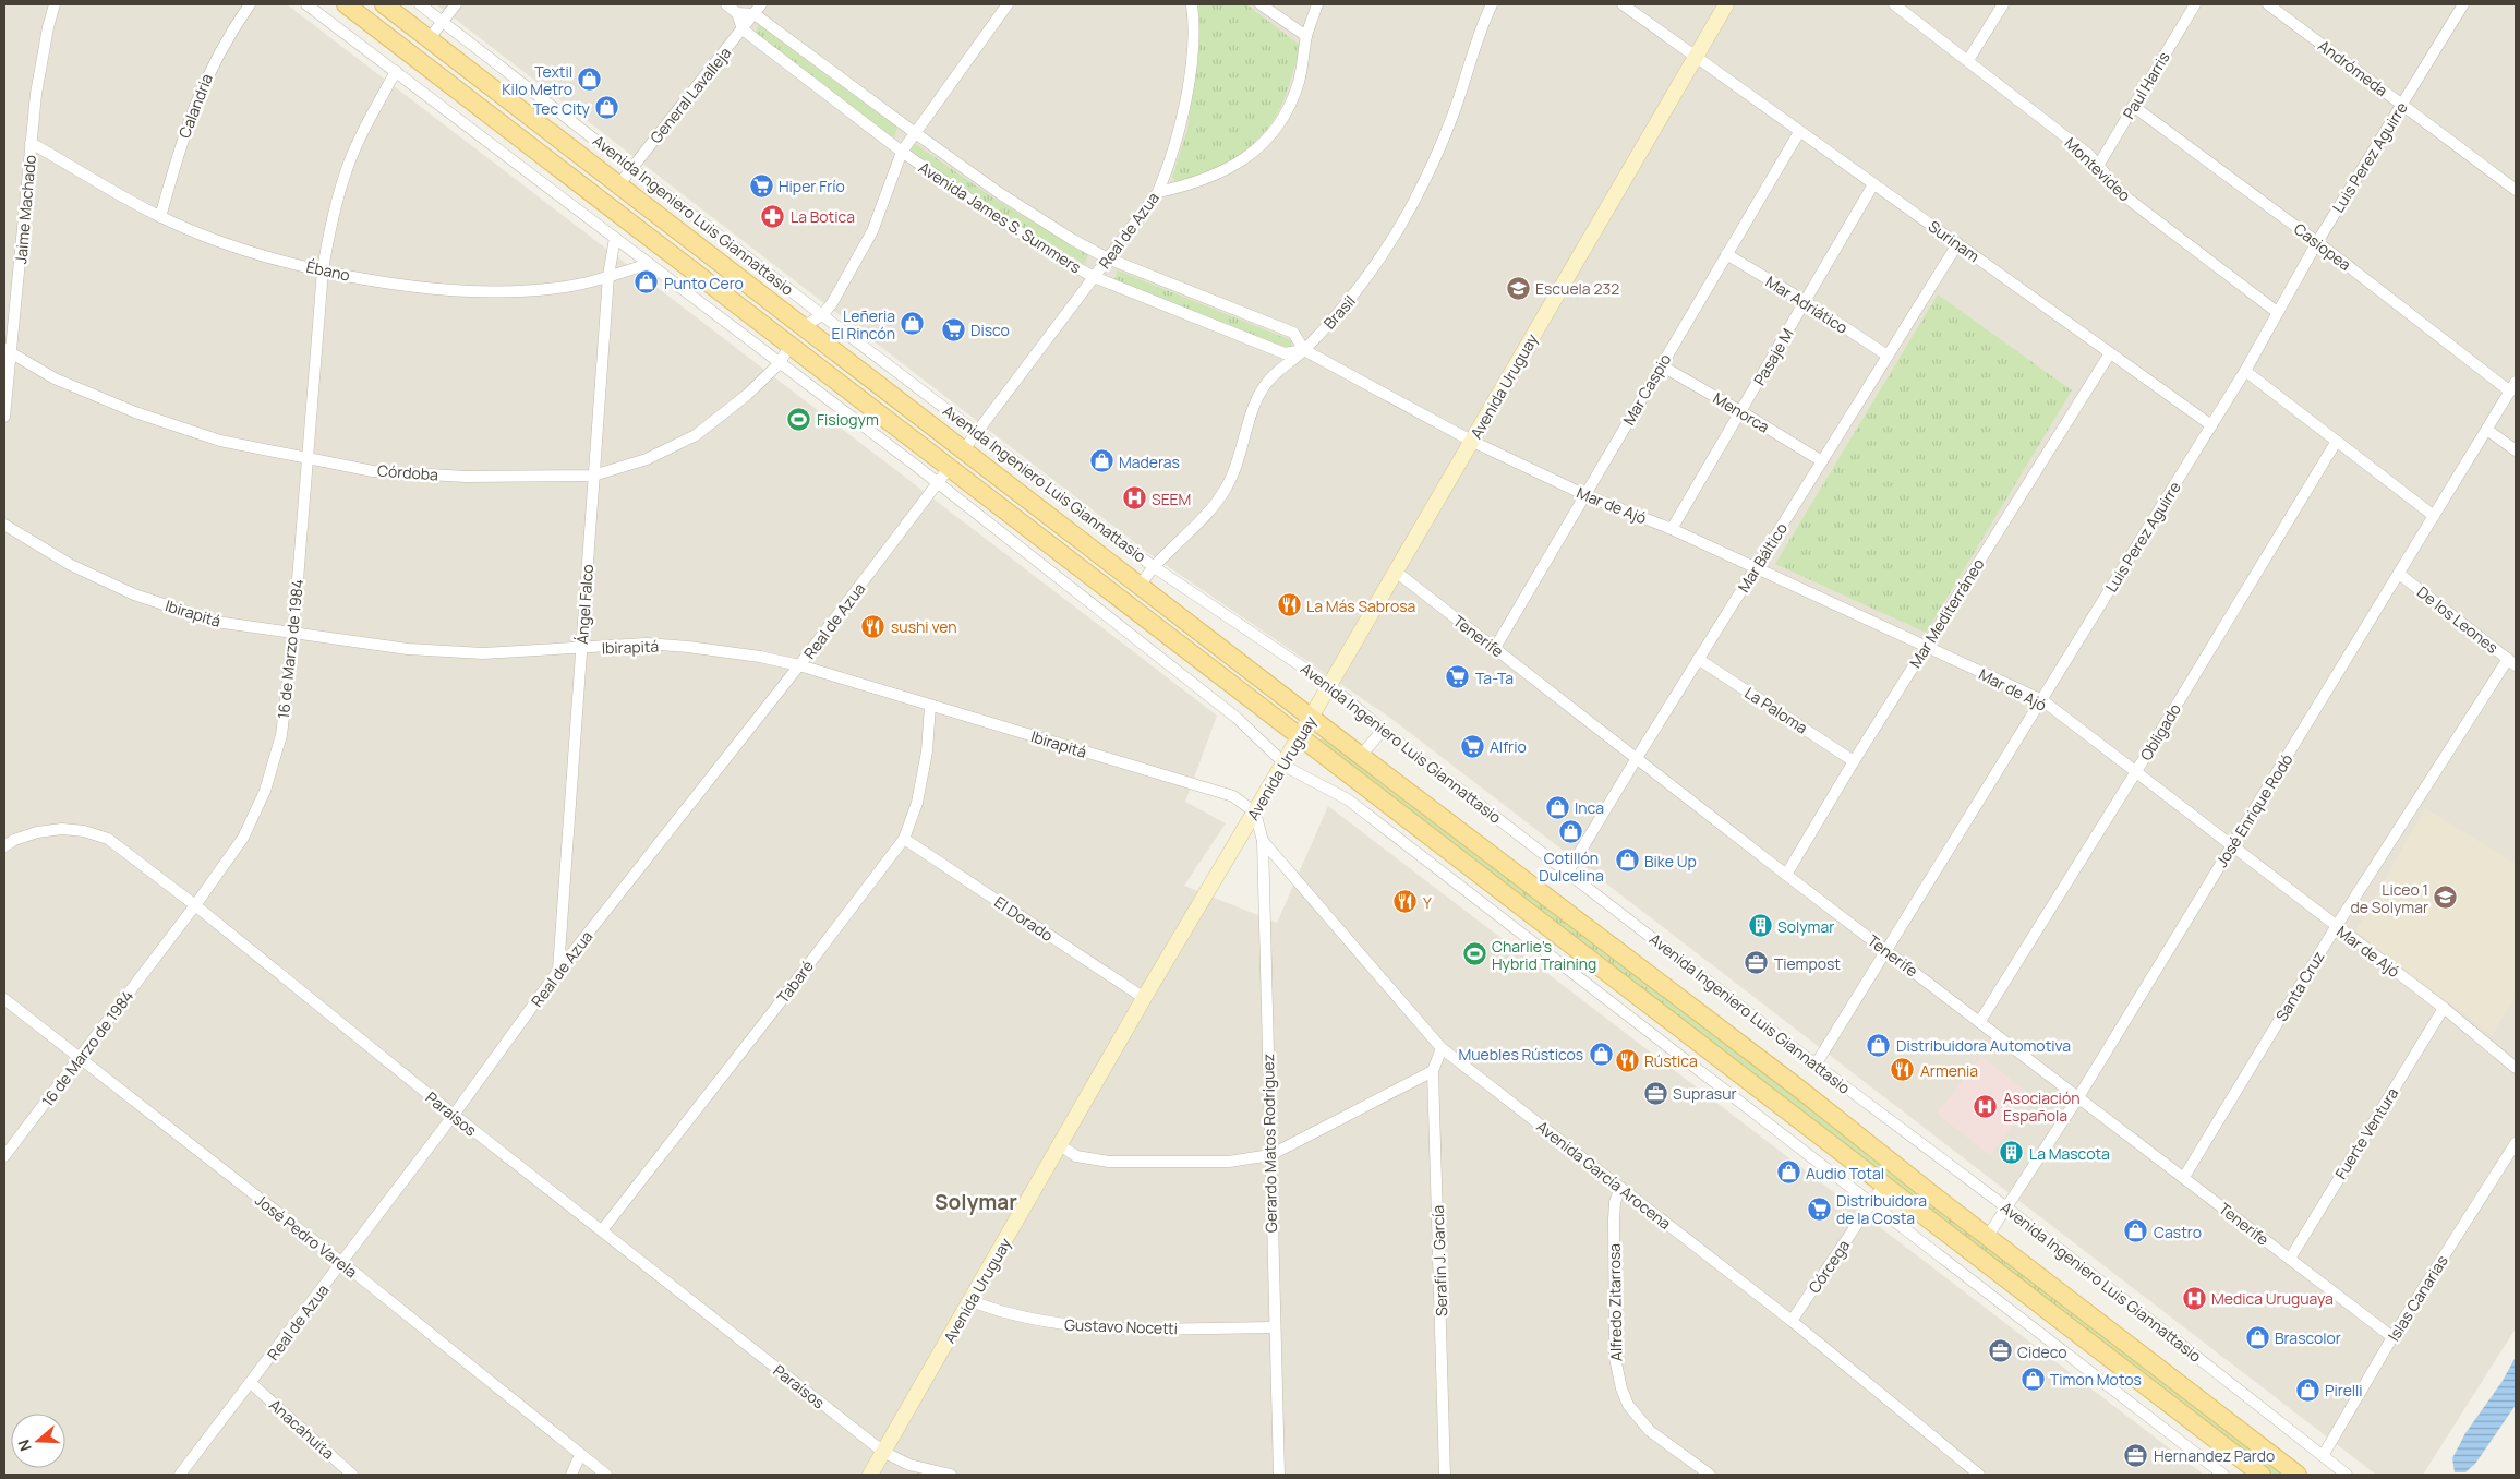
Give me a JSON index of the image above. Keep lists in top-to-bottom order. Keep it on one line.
{"streets":{"main road":["Avenida Ingeniero Luis Giannattasio"],"street":["Andrómeda","Paul Harris","General Lavalleja","Calandria","Luis Perez Aguirre","Montevideo","Jaime Machado","Avenida James S. Summers","Real de Azua","Surinam","Casiopea","Ébano","Mar Adriático","Brasil","Pasaje M","Avenida Uruguay","Mar Caspio","Menorca","Córdoba","Mar de Ajó","Mar Báltico","Ángel Falco","Ibirapitá","Mar Mediterráneo","De los Leones","Tenerife","16 de Marzo de 1984","La Paloma","Obligado","José Enrique Rodó","El Dorado","Tabaré","Santa Cruz","Paraísos","Fuerte Ventura","Gerardo Matos Rodríguez","Avenida García Arocena","José Pedro Varela","Serafín J. García","Córcega","Islas Canarias","Alfredo Zitarrosa","Gustavo Nocetti","Anacahuita"]},"crossings":[["Andrómeda","Luis Perez Aguirre"],["Paul Harris","Montevideo"],["Paul Harris","Casiopea"],["General Lavalleja","Avenida Ingeniero Luis Giannattasio"],["General Lavalleja","Avenida James S. Summers"],["Calandria","Ébano"],["Luis Perez Aguirre","Montevideo"],["Luis Perez Aguirre","Avenida Ingeniero Luis Giannattasio"],["Luis Perez Aguirre","Surinam"],["Luis Perez Aguirre","Casiopea"],["Luis Perez Aguirre","Mar de Ajó"],["Luis Perez Aguirre","Tenerife"],["Jaime Machado","Ébano"],["Jaime Machado","Córdoba"],["Avenida Ingeniero Luis Giannattasio","Real de Azua"],["Avenida Ingeniero Luis Giannattasio","Brasil"],["Avenida Ingeniero Luis Giannattasio","Avenida Uruguay"],["Avenida Ingeniero Luis Giannattasio","Mar Báltico"],["Avenida Ingeniero Luis Giannattasio","José Enrique Rodó"],["Avenida Ingeniero Luis Giannattasio","Islas Canarias"],["Avenida James S. Summers","Real de Azua"],["Avenida James S. Summers","Brasil"],["Avenida James S. Summers","Avenida Uruguay"],["Avenida James S. Summers","Mar de Ajó"],["Real de Azua","Ángel Falco"],["Real de Azua","Ibirapitá"],["Real de Azua","Paraísos"],["Real de Azua","José Pedro Varela"],["Real de Azua","Anacahuita"],["Surinam","Pasaje M"],["Surinam","Avenida Uruguay"],["Surinam","Mar Caspio"],["Surinam","Mar Báltico"],["Surinam","Mar Mediterráneo"],["Casiopea","José Enrique Rodó"],["Ébano","Ángel Falco"],["Ébano","16 de Marzo de 1984"],["Mar Adriático","Pasaje M"],["Mar Adriático","Mar Caspio"],["Mar Adriático","Mar Báltico"],["Pasaje M","Menorca"],["Pasaje M","Mar de Ajó"],["Avenida Uruguay","Mar de Ajó"],["Avenida Uruguay","Ibirapitá"],["Avenida Uruguay","Tenerife"],["Avenida Uruguay","El Dorado"],["Avenida Uruguay","Paraísos"],["Avenida Uruguay","Gerardo Matos Rodríguez"],["Avenida Uruguay","Gustavo Nocetti"],["Mar Caspio","Menorca"],["Mar Caspio","Mar de Ajó"],["Mar Caspio","Tenerife"],["Menorca","Mar Báltico"],["Córdoba","Ángel Falco"],["Córdoba","16 de Marzo de 1984"],["Mar de Ajó","Mar Báltico"],["Mar de Ajó","Mar Mediterráneo"],["Mar de Ajó","Obligado"],["Mar de Ajó","José Enrique Rodó"],["Mar de Ajó","Santa Cruz"],["Mar de Ajó","Fuerte Ventura"],["Mar Báltico","Tenerife"],["Mar Báltico","La Paloma"],["Ángel Falco","Ibirapitá"],["Ibirapitá","16 de Marzo de 1984"],["Ibirapitá","Tabaré"],["Ibirapitá","Gerardo Matos Rodríguez"],["Mar Mediterráneo","Tenerife"],["Mar Mediterráneo","La Paloma"],["De los Leones","José Enrique Rodó"],["De los Leones","Santa Cruz"],["Tenerife","Obligado"],["Tenerife","José Enrique Rodó"],["Tenerife","Santa Cruz"],["Tenerife","Fuerte Ventura"],["Tenerife","Islas Canarias"],["16 de Marzo de 1984","Paraísos"],["16 de Marzo de 1984","José Pedro Varela"],["El Dorado","Tabaré"],["Tabaré","Paraísos"],["Gerardo Matos Rodríguez","Avenida García Arocena"],["Gerardo Matos Rodríguez","Gustavo Nocetti"],["Avenida García Arocena","Serafín J. García"],["Avenida García Arocena","Córcega"],["Avenida García Arocena","Alfredo Zitarrosa"]],"districts":["Solymar"],"places":{"shop":["Textil Kilo Metro","Tec City","Punto Cero","Leñeria El Rincón","Maderas","Inca","Cotillón Dulcelina","Bike Up","Distribuidora Automotiva","Muebles Rústicos","Audio Total","Castro","Brascolor","Timon Motos","Pirelli"],"supermarket":["Hiper Frío","Disco","Ta-Ta","Alfrio","Distribuidora de la Costa"],"pharmacy":["La Botica"],"school or university":["Escuela 232","Liceo 1 de Solymar"],"sports":["Fisiogym","Charlie's Hybrid Training"],"hospital":["SEEM","Asociación Española","Medica Uruguaya"],"restaurant":["La Más Sabrosa","sushi ven","Y","Rústica","Armenia"],"building":["Solymar","La Mascota"],"office":["Tiempost","Suprasur","Cideco","Hernandez Pardo"]},"north":"left"}
